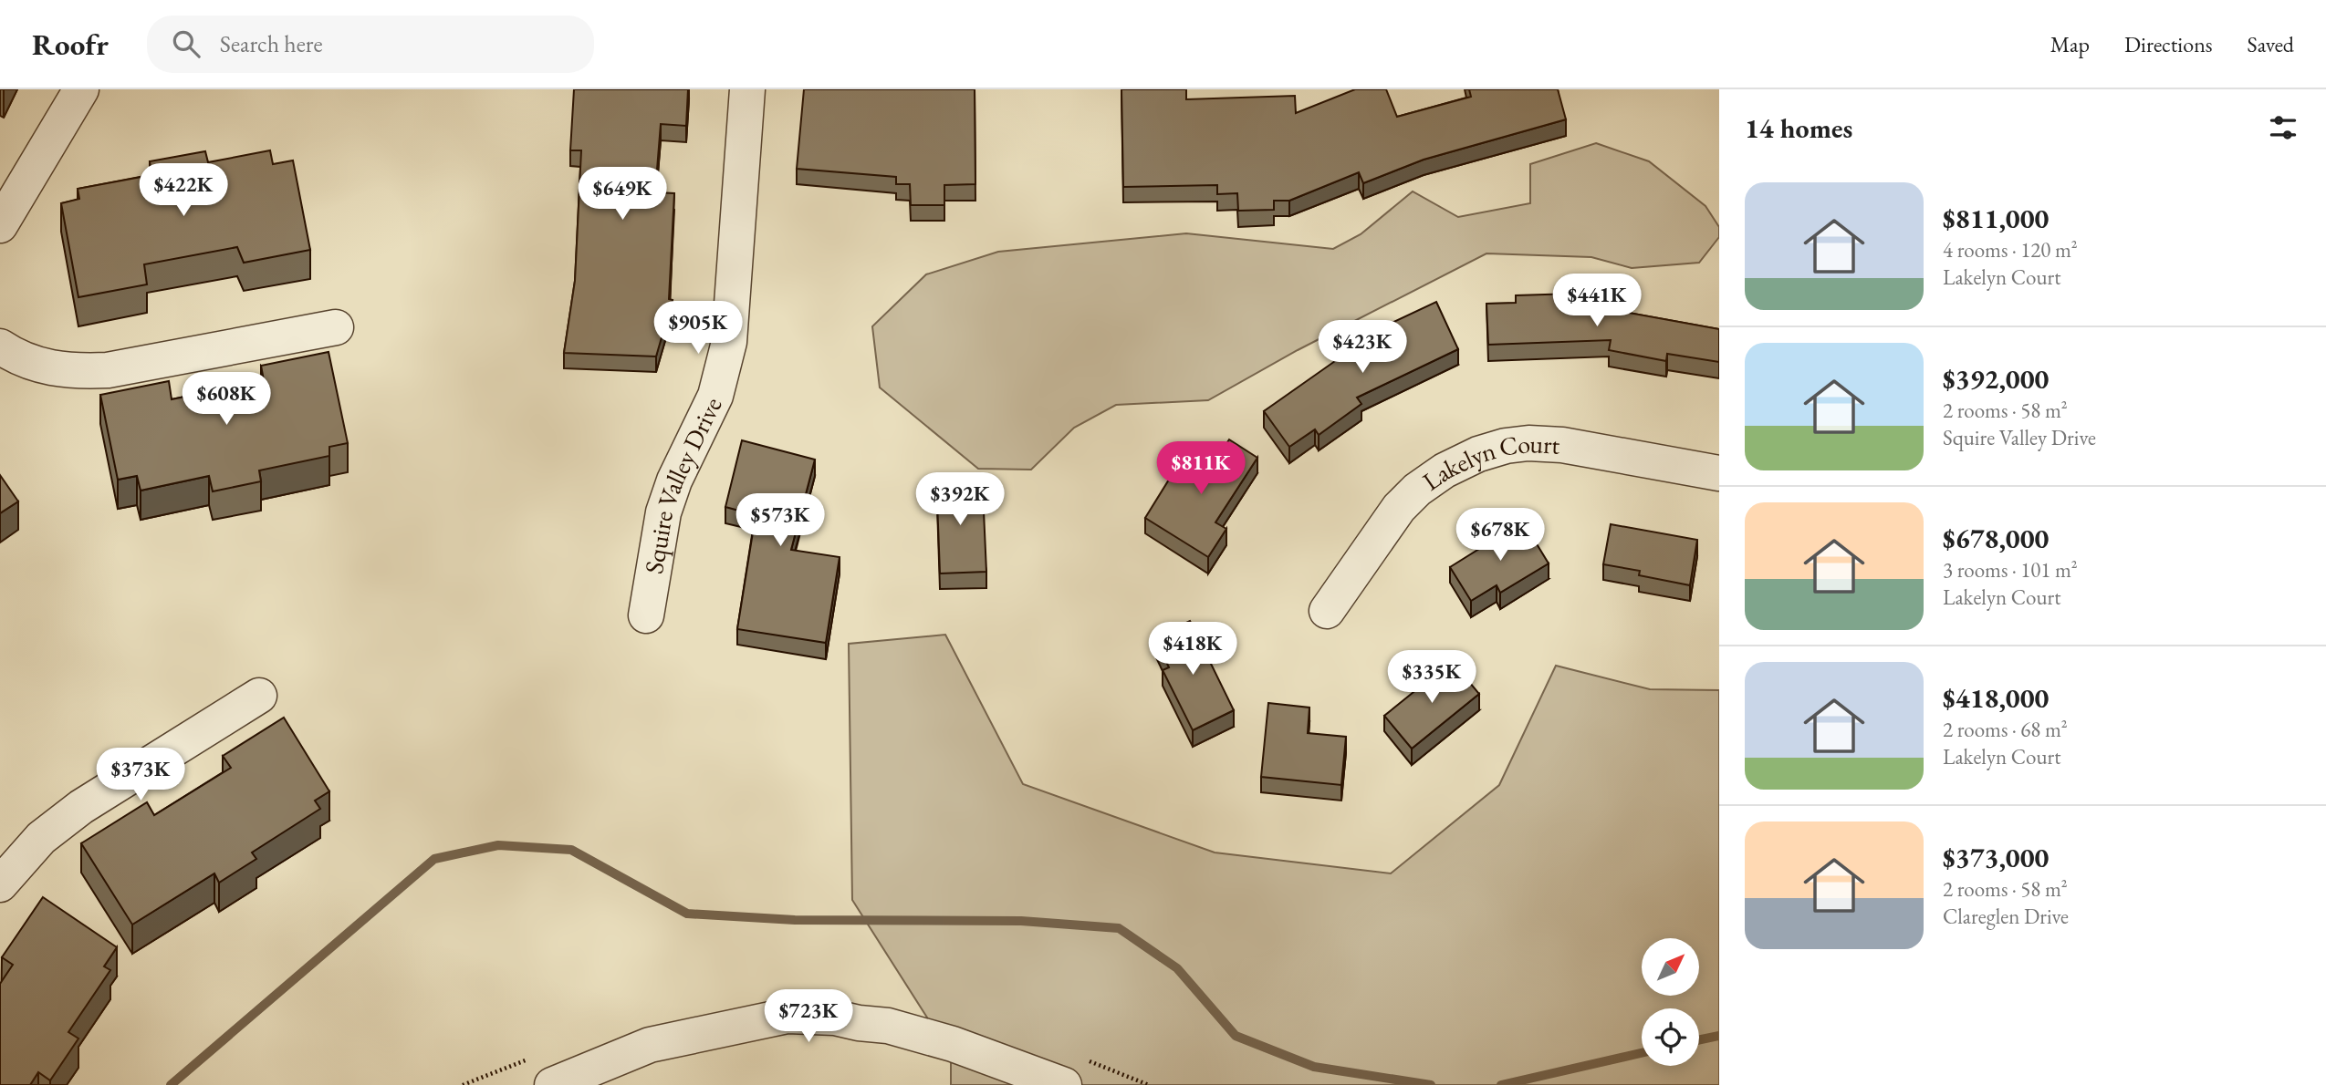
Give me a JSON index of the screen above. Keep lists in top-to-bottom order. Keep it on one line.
{"streets":{"street":["Lakelyn Court","Squire Valley Drive"]},"north":"top right","page":{"header":"Roofr","search":"Search here","nav":["Map","Directions","Saved"],"heading":"14 homes","price":["$422K","$649K","$441K","$905K","$423K","$608K","$811K","$392K","$573K","$678K","$418K","$335K","$373K","$723K"],"list":[{"name":"$811,000","note":"4 rooms · 120 m² · Lakelyn Court"},{"name":"$392,000","note":"2 rooms · 58 m² · Squire Valley Drive"},{"name":"$678,000","note":"3 rooms · 101 m² · Lakelyn Court"},{"name":"$418,000","note":"2 rooms · 68 m² · Lakelyn Court"},{"name":"$373,000","note":"2 rooms · 58 m² · Clareglen Drive"}]}}
